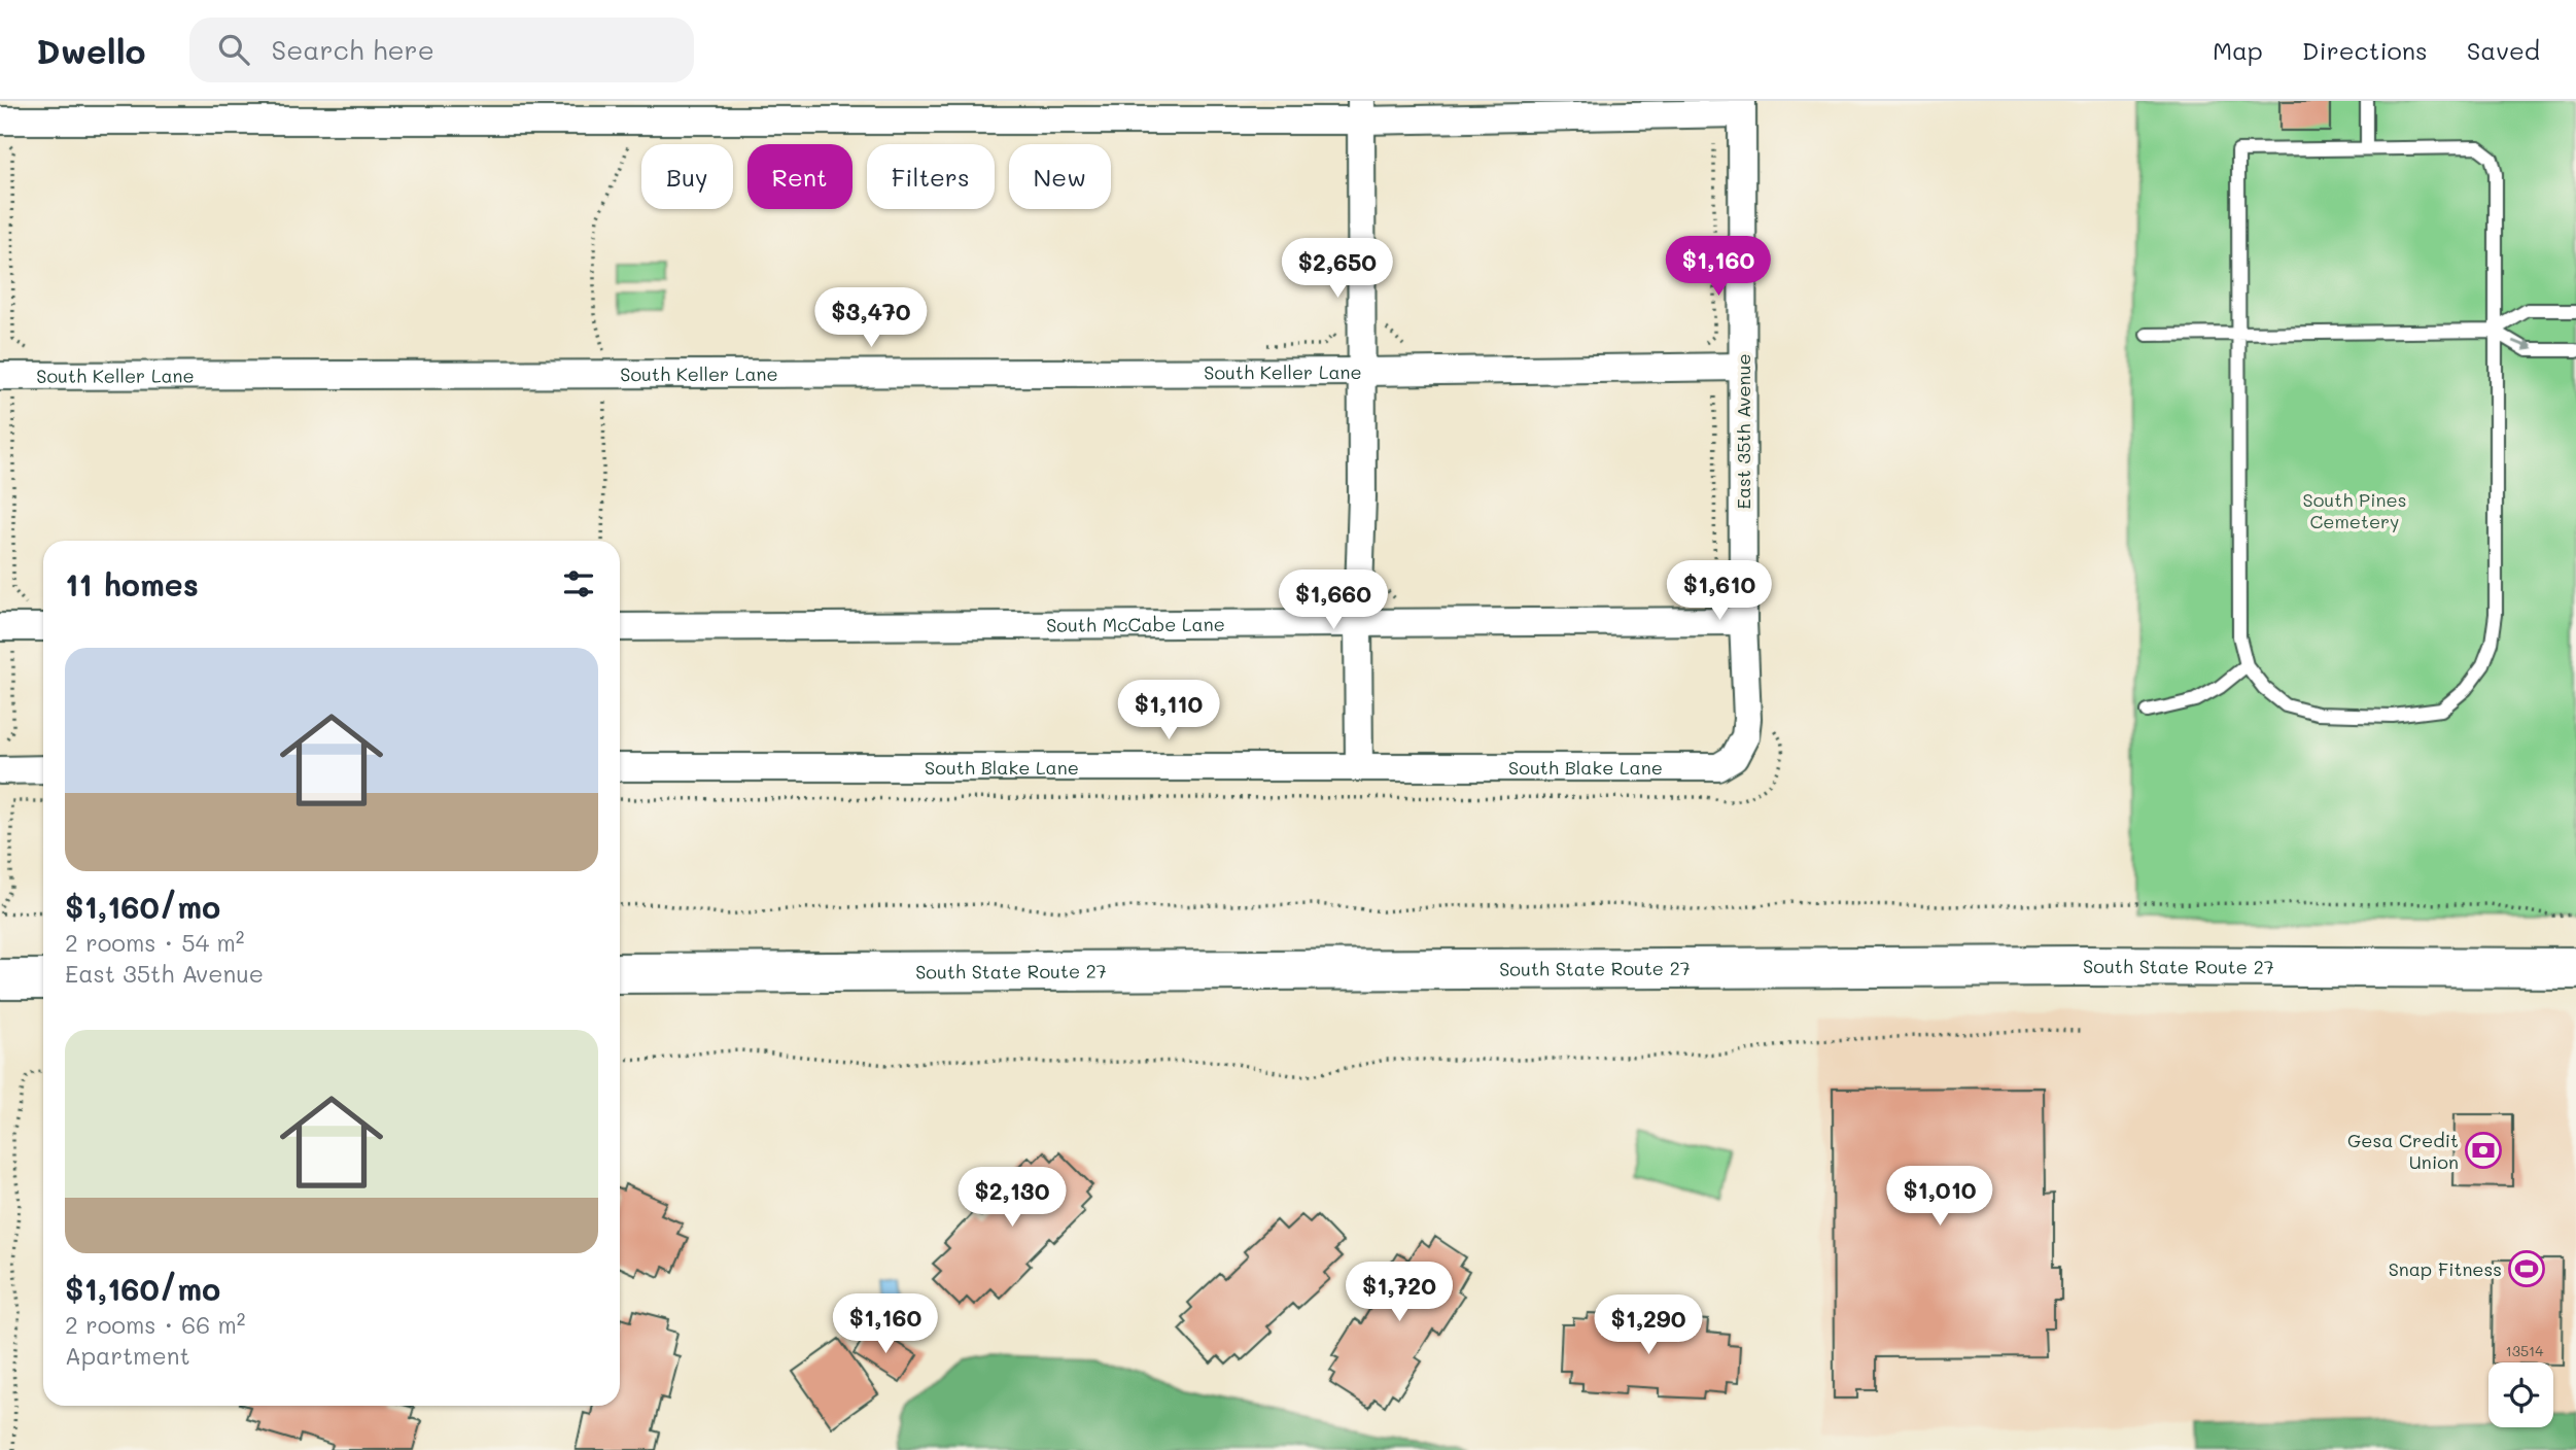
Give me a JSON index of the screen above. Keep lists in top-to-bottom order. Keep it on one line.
{"streets":{"main road":["South State Route 27"],"street":["South Keller Lane","East 35th Avenue","South McCabe Lane","South Blake Lane"]},"crossings":[["South Keller Lane","East 35th Avenue"],["East 35th Avenue","South McCabe Lane"],["East 35th Avenue","South Blake Lane"]],"parks":["South Pines Cemetery"],"places":{"bank":["Gesa Credit Union"],"sports":["Snap Fitness"]},"house_numbers":["13514"],"page":{"header":"Dwello","search":"Search here","nav":["Map","Directions","Saved"],"chip":["Buy","Rent","Filters","New"],"price":["$1,160","$2,650","$3,470","$1,610","$1,660","$1,110","$1,010","$2,130","$1,720","$1,160","$1,290"],"heading":"11 homes","list":[{"name":"$1,160/mo","note":"2 rooms · 54 m² · East 35th Avenue"},{"name":"$1,160/mo","note":"2 rooms · 66 m² · Apartment"}]}}
